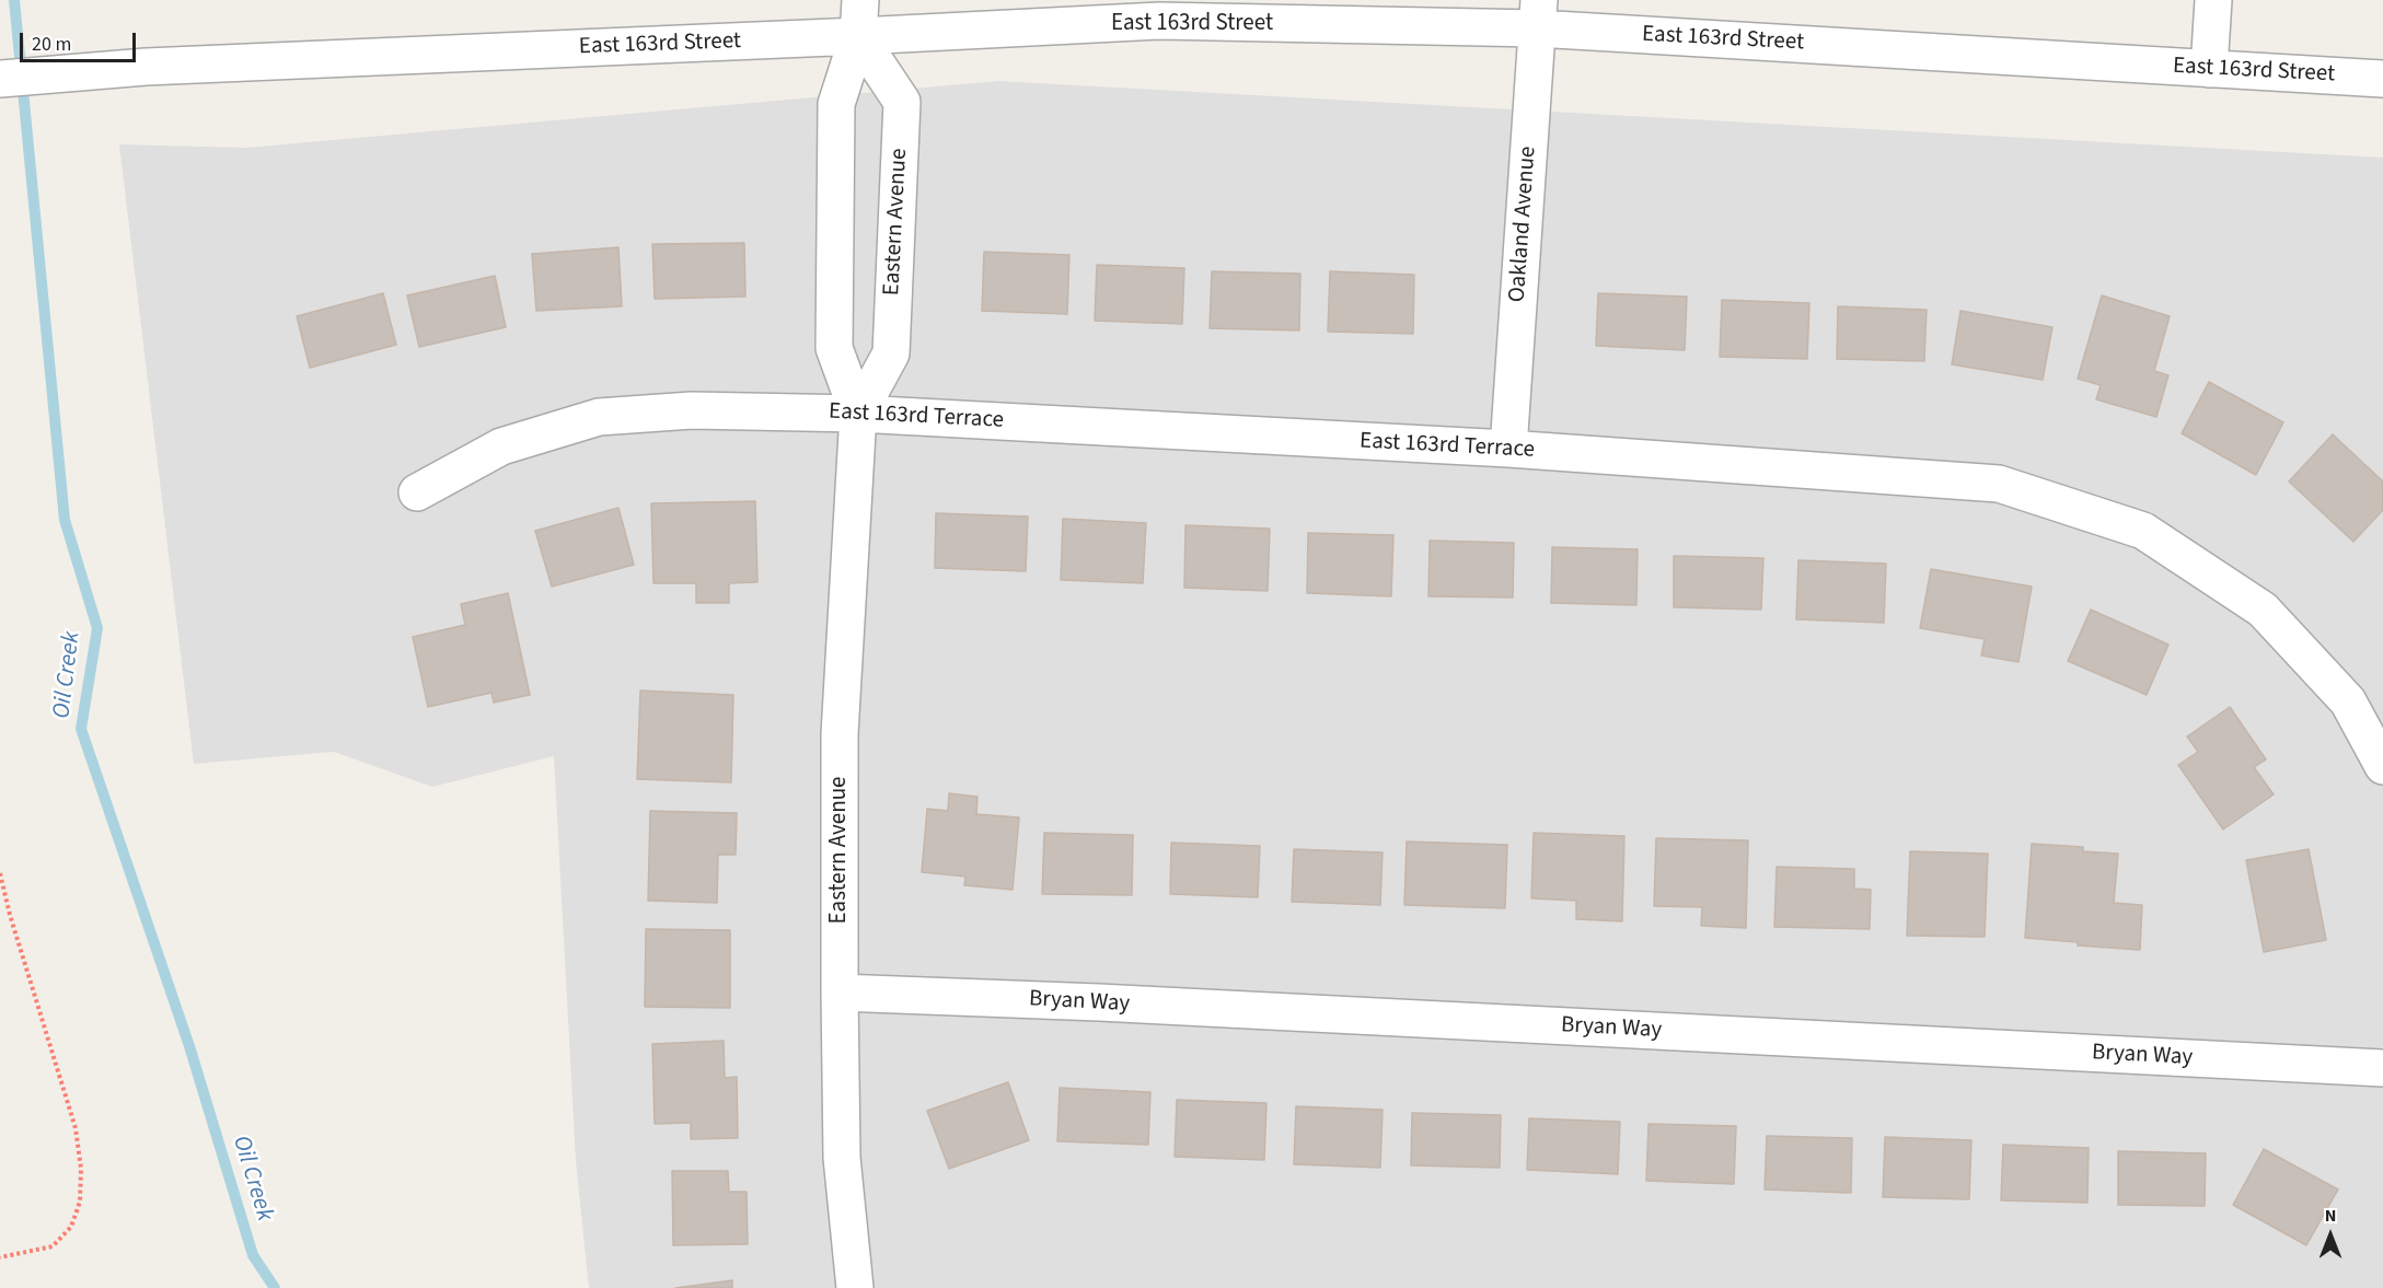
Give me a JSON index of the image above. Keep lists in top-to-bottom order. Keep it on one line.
{"streets":{"street":["East 163rd Street","Eastern Avenue","Oakland Avenue","East 163rd Terrace","Bryan Way"]},"crossings":[["East 163rd Street","Eastern Avenue"],["East 163rd Street","Oakland Avenue"],["Eastern Avenue","East 163rd Terrace"],["Eastern Avenue","Bryan Way"],["Oakland Avenue","East 163rd Terrace"]],"water":["Oil Creek"],"scale_bar":"20 m","north":"top"}
